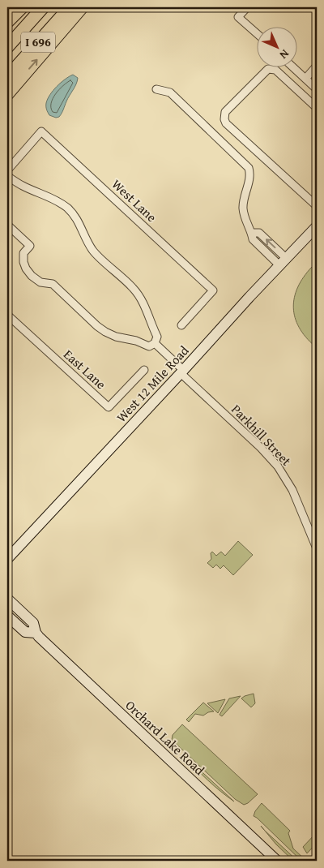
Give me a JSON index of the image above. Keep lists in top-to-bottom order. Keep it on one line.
{"streets":{"highway":["I 696"],"main road":["West 12 Mile Road","Orchard Lake Road"],"street":["West Lane","East Lane","Parkhill Street"]},"crossings":[["West 12 Mile Road","Parkhill Street"]],"north":"bottom right"}
